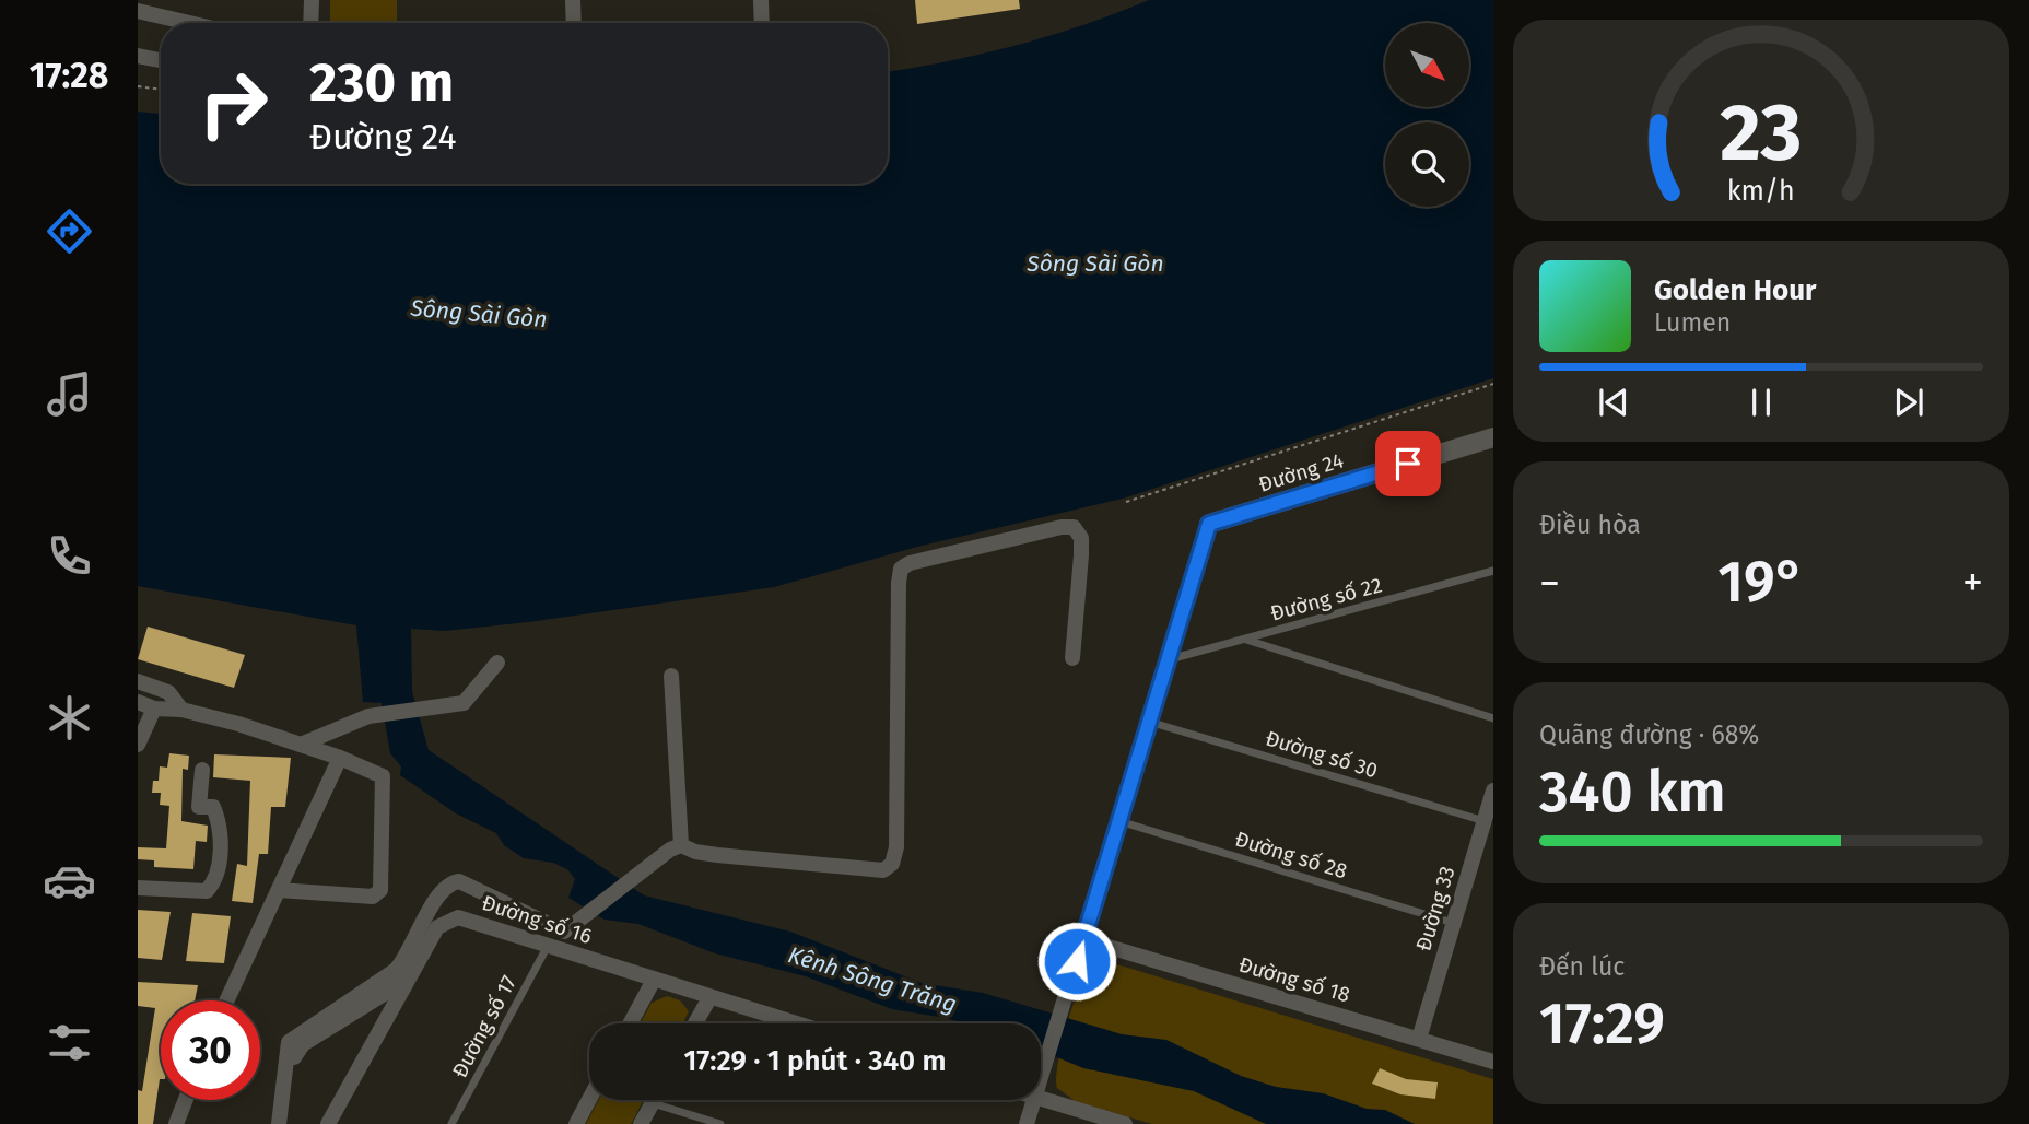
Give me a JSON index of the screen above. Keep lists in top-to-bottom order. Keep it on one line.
{"streets":{"street":["Đường 24","Đường 33","Đường số 16","Đường số 18"],"lane":["Đường số 22","Đường số 30","Đường số 28","Đường số 17"]},"crossings":[["Đường số 30","Đường 33"],["Đường số 28","Đường 33"],["Đường 33","Đường số 18"],["Đường số 16","Đường số 17"]],"water":["Sông Sài Gòn","Kênh Sông Trăng"],"north":"bottom right","page":{"tabs":"17:28","turn":["230 m","Đường 24"],"song":["Golden Hour","Lumen"],"tile":["Điều hòa",["Quãng đường · 68%","340 km"],["Đến lúc","17:29"]],"heat":["−","19°","+"],"limit":"30","trip":"17:29 · 1 phút · 340 m","gauge":["23","km/h"]}}
